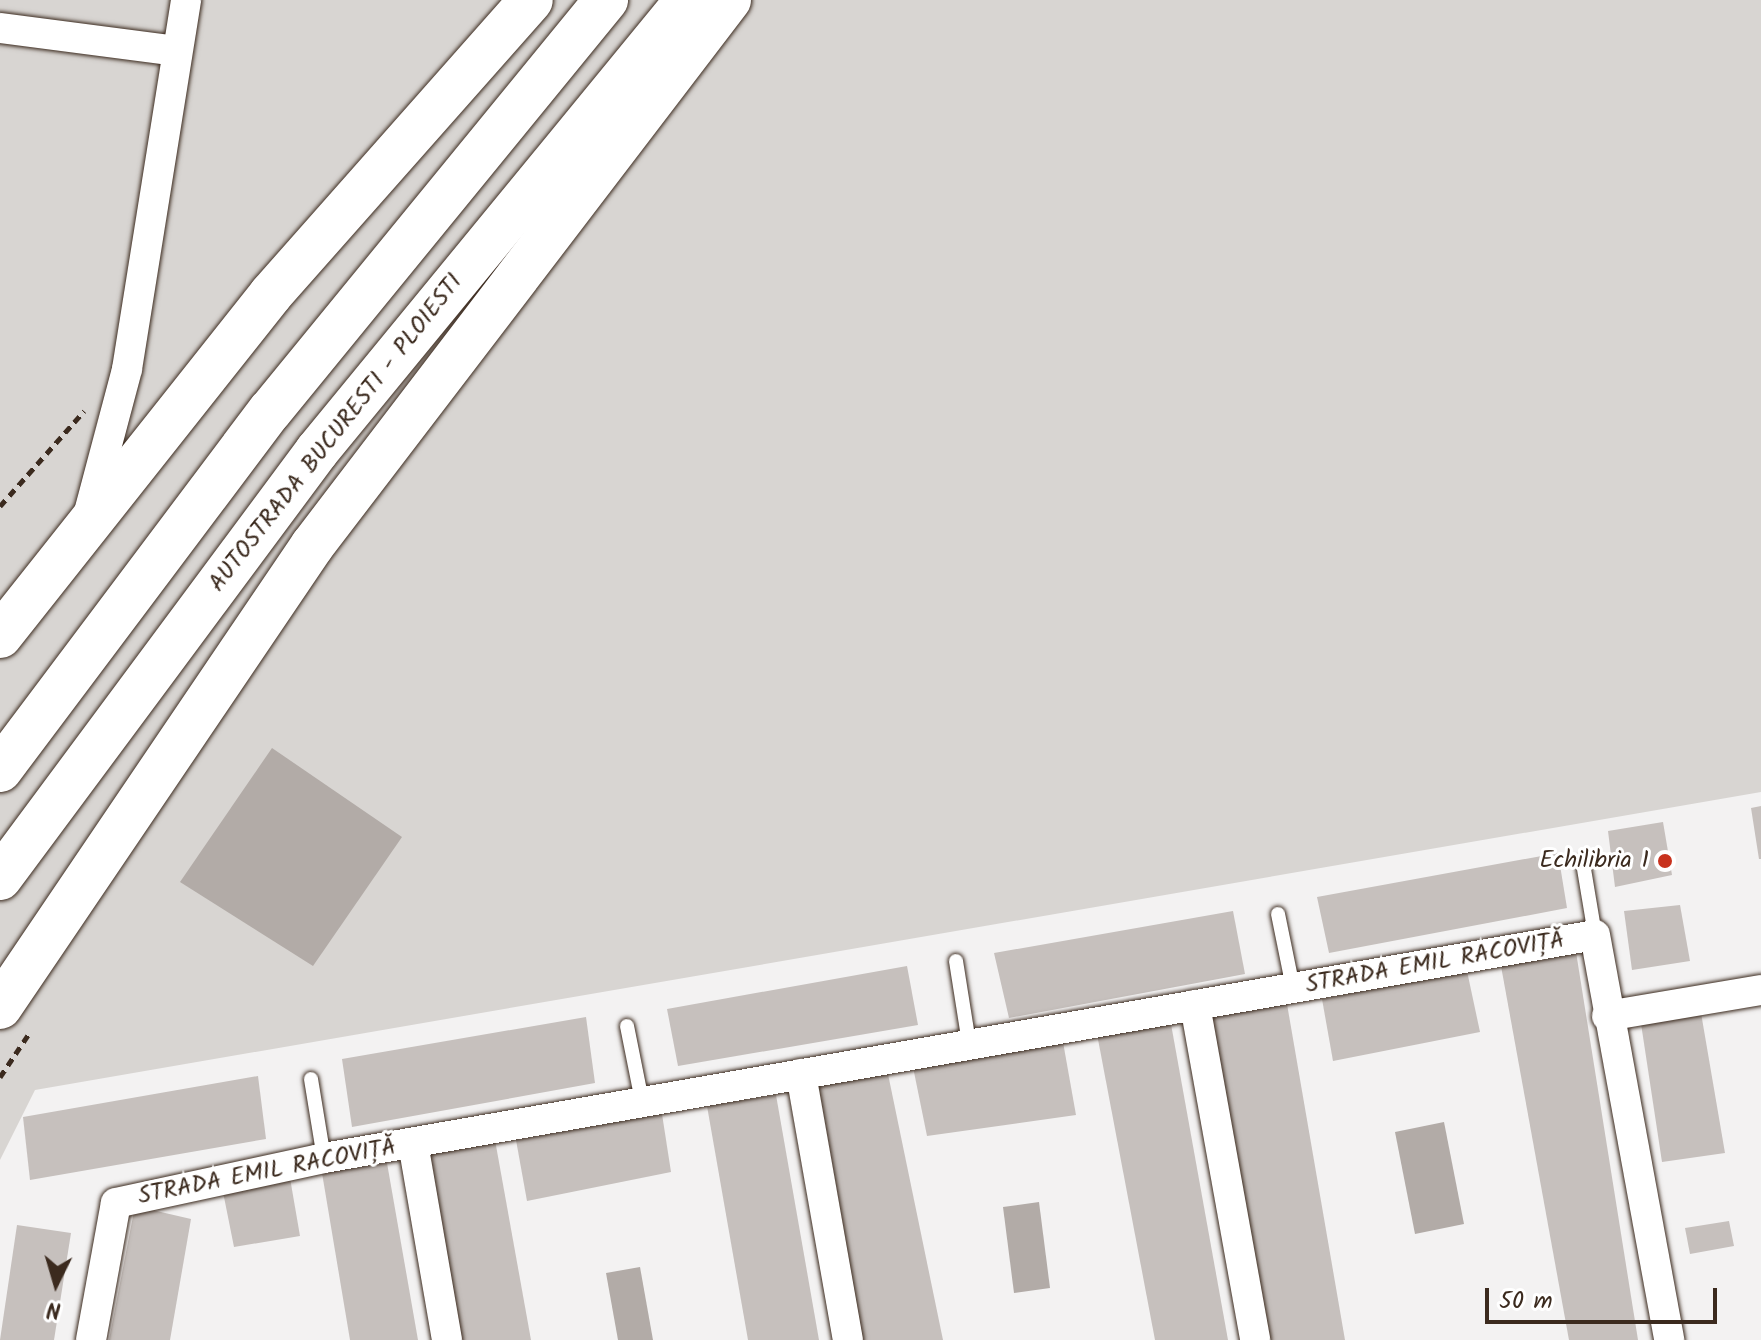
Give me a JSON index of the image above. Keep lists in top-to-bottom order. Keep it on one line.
{"streets":{"highway":["AUTOSTRADA BUCURESTI - PLOIESTI"],"street":["STRADA EMIL RACOVIȚĂ"]},"places":["Echilibria 1"],"scale_bar":"50 m","north":"bottom"}
